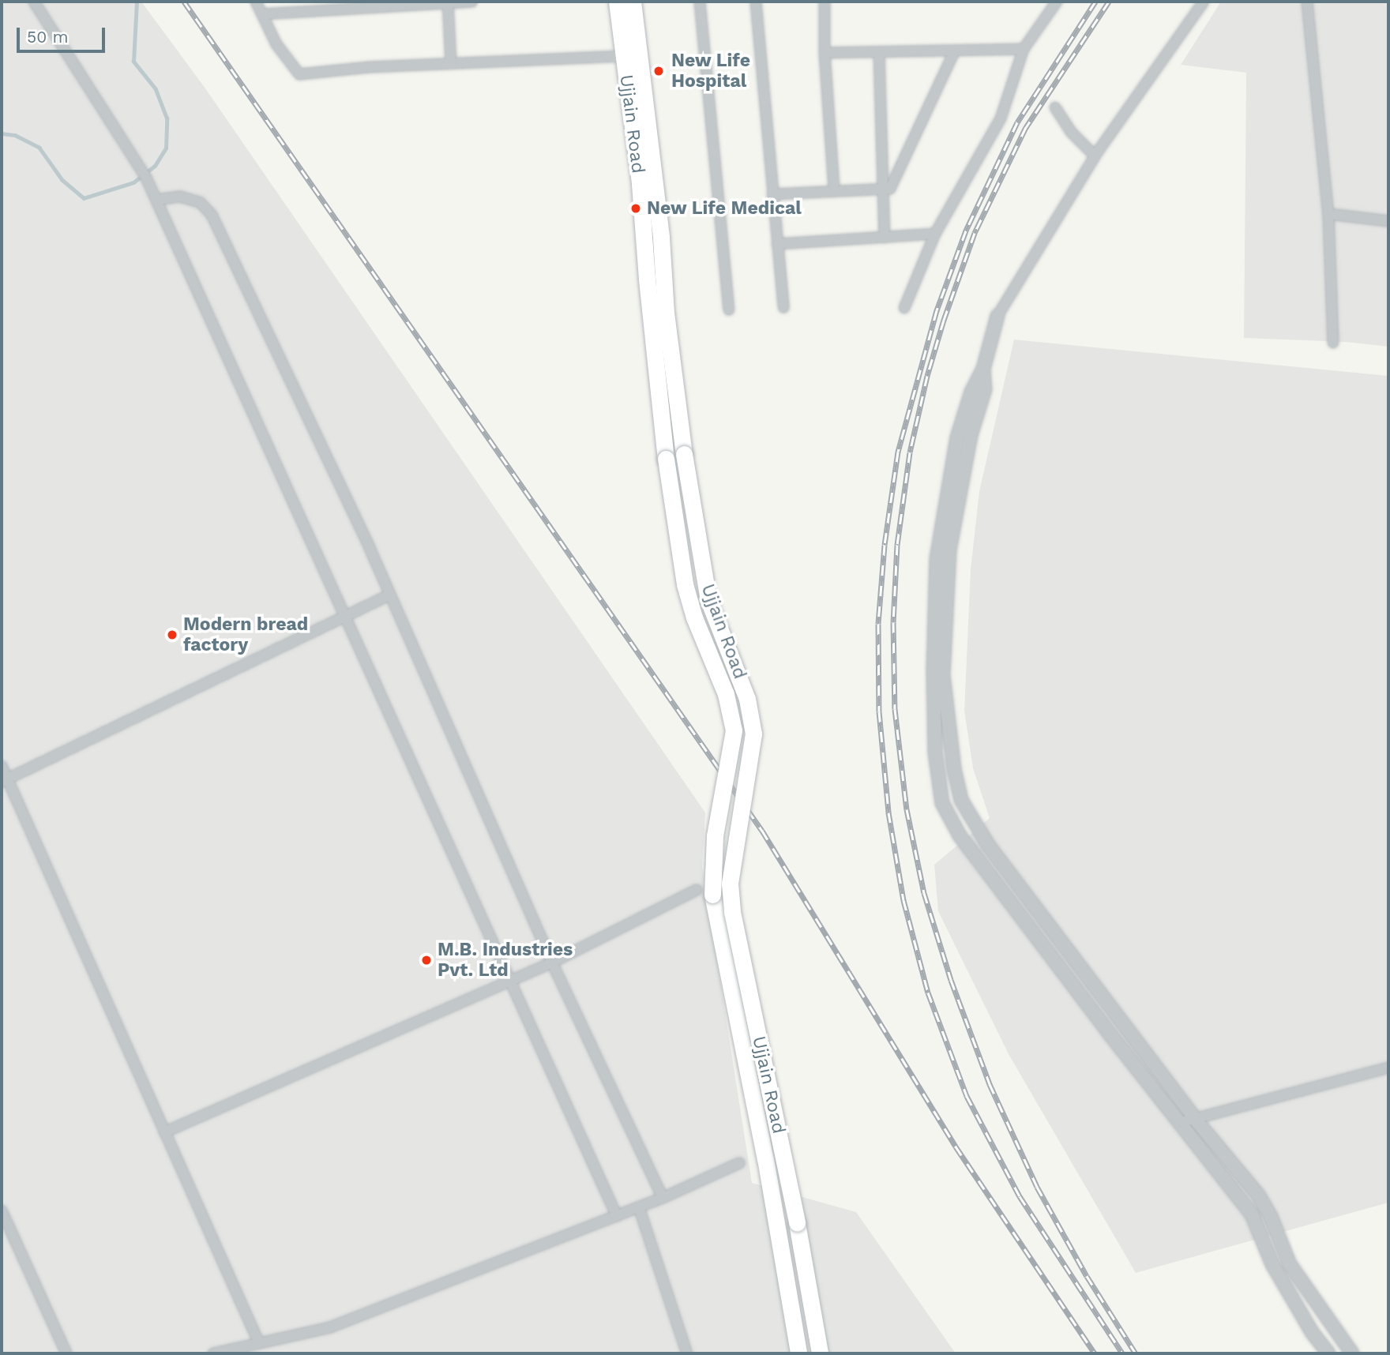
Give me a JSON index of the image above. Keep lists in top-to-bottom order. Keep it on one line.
{"streets":{"main road":["Ujjain Road"]},"places":["New Life Hospital","New Life Medical","Modern bread factory","M.B. Industries Pvt. Ltd"],"scale_bar":"50 m"}
